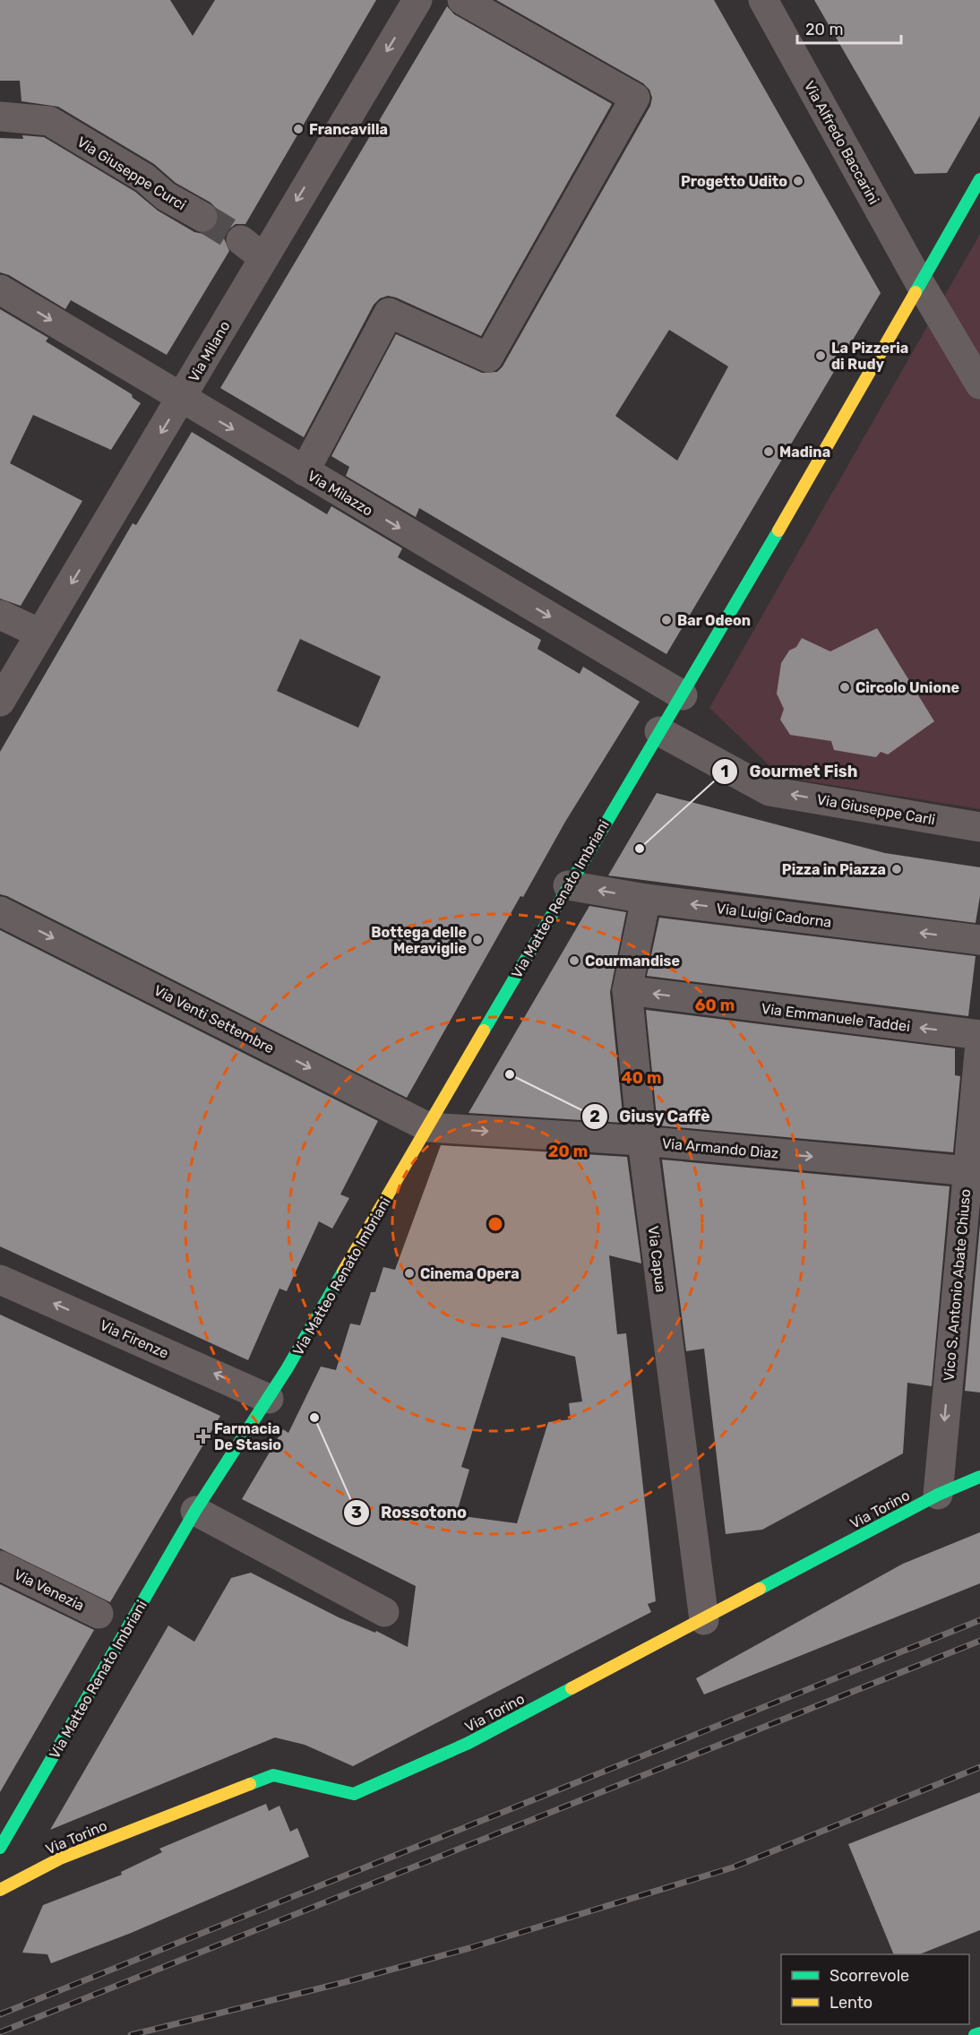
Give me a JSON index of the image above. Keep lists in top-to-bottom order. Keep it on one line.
{"streets":{"street":["Via Alfredo Baccarini","Via Giuseppe Curci","Via Milano","Via Milazzo","Via Giuseppe Carli","Via Matteo Renato Imbriani","Via Luigi Cadorna","Via Emmanuele Taddei","Via Venti Settembre","Via Armando Diaz","Via Capua","Vico S. Antonio Abate Chiuso","Via Firenze","Via Torino","Via Venezia"]},"crossings":[["Via Alfredo Baccarini","Via Matteo Renato Imbriani"],["Via Milano","Via Milazzo"],["Via Milazzo","Via Matteo Renato Imbriani"],["Via Giuseppe Carli","Via Matteo Renato Imbriani"],["Via Matteo Renato Imbriani","Via Luigi Cadorna"],["Via Matteo Renato Imbriani","Via Venti Settembre"],["Via Matteo Renato Imbriani","Via Armando Diaz"],["Via Matteo Renato Imbriani","Via Firenze"],["Via Luigi Cadorna","Via Capua"],["Via Emmanuele Taddei","Via Capua"],["Via Venti Settembre","Via Armando Diaz"],["Via Armando Diaz","Via Capua"],["Via Armando Diaz","Vico S. Antonio Abate Chiuso"],["Via Capua","Via Torino"],["Vico S. Antonio Abate Chiuso","Via Torino"]],"one_way":["Via Milano","Via Milazzo","Via Giuseppe Carli","Via Luigi Cadorna","Via Emmanuele Taddei","Via Venti Settembre","Via Armando Diaz","Vico S. Antonio Abate Chiuso","Via Firenze"],"places":{"other":["Francavilla","Progetto Udito","La Pizzeria di Rudy","Madina","Bar Odeon","Circolo Unione","Gourmet Fish","Pizza in Piazza","Bottega delle Meraviglie","Courmandise","Giusy Caffè","Cinema Opera","Rossotono"],"health":["Farmacia De Stasio"]},"legend":["Scorrevole","Lento"],"scale_bar":"20 m","rings":["60 m","40 m","20 m"]}
